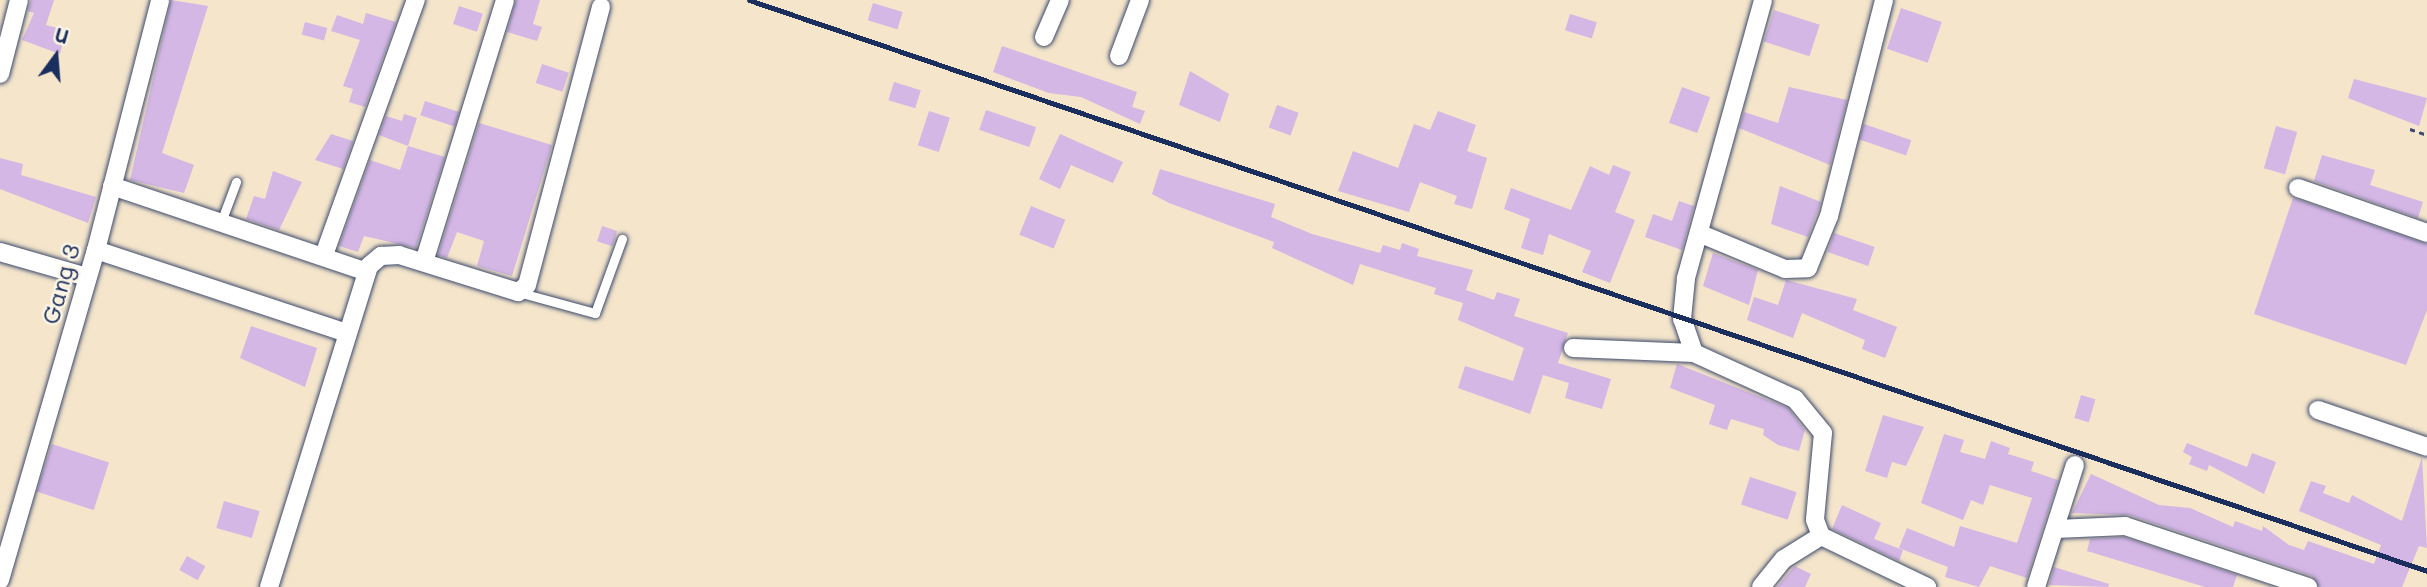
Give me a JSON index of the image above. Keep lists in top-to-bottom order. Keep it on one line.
{"streets":{"street":["Gang 3"]},"north":"top"}
